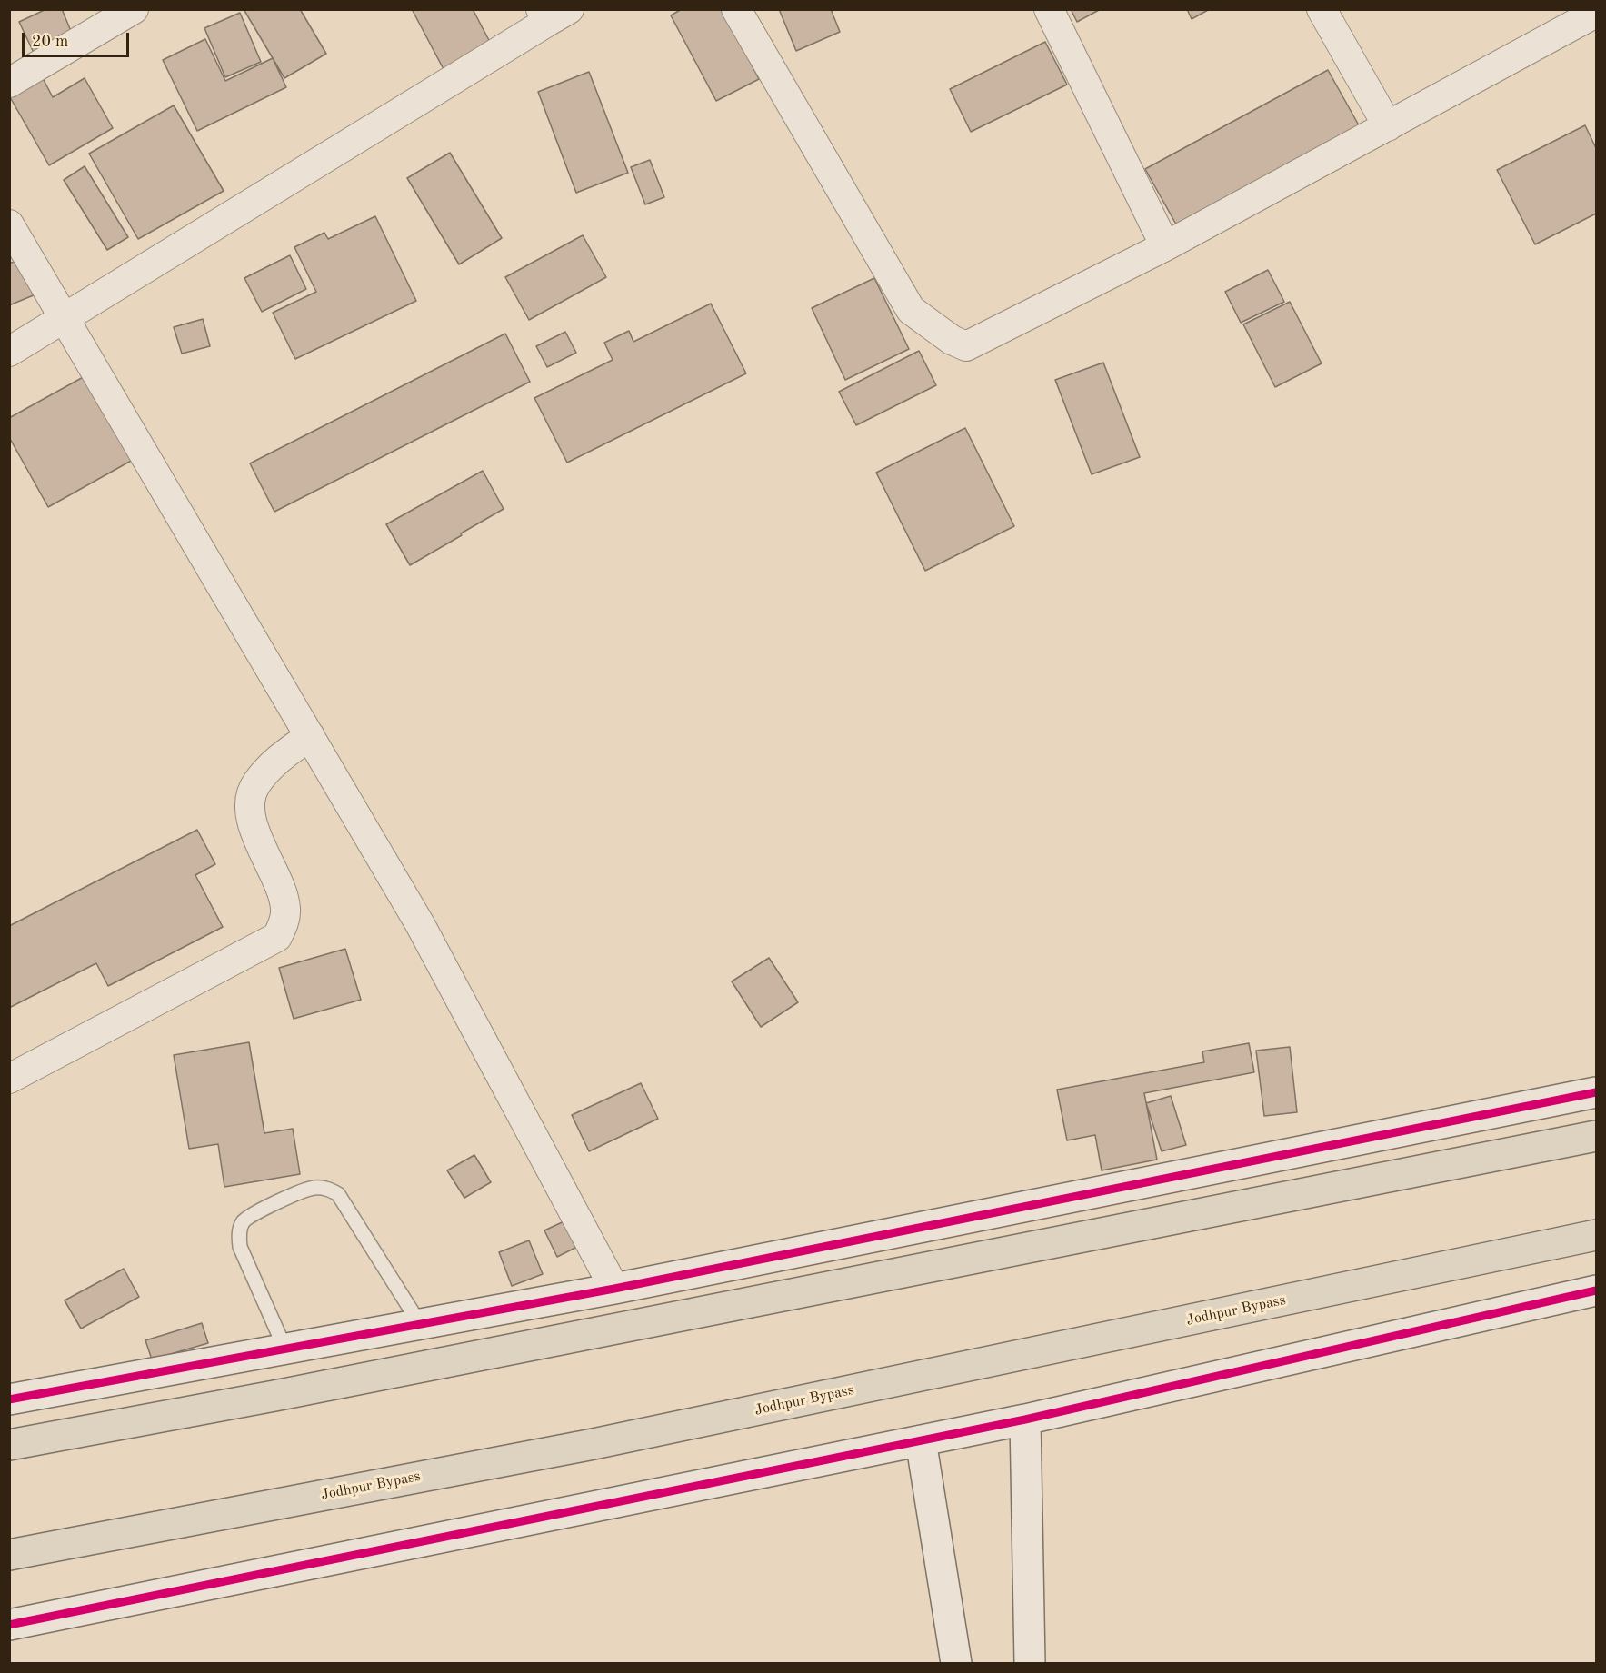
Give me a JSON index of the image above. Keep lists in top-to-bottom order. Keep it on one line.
{"streets":{"highway":["Jodhpur Bypass"]},"scale_bar":"20 m"}
